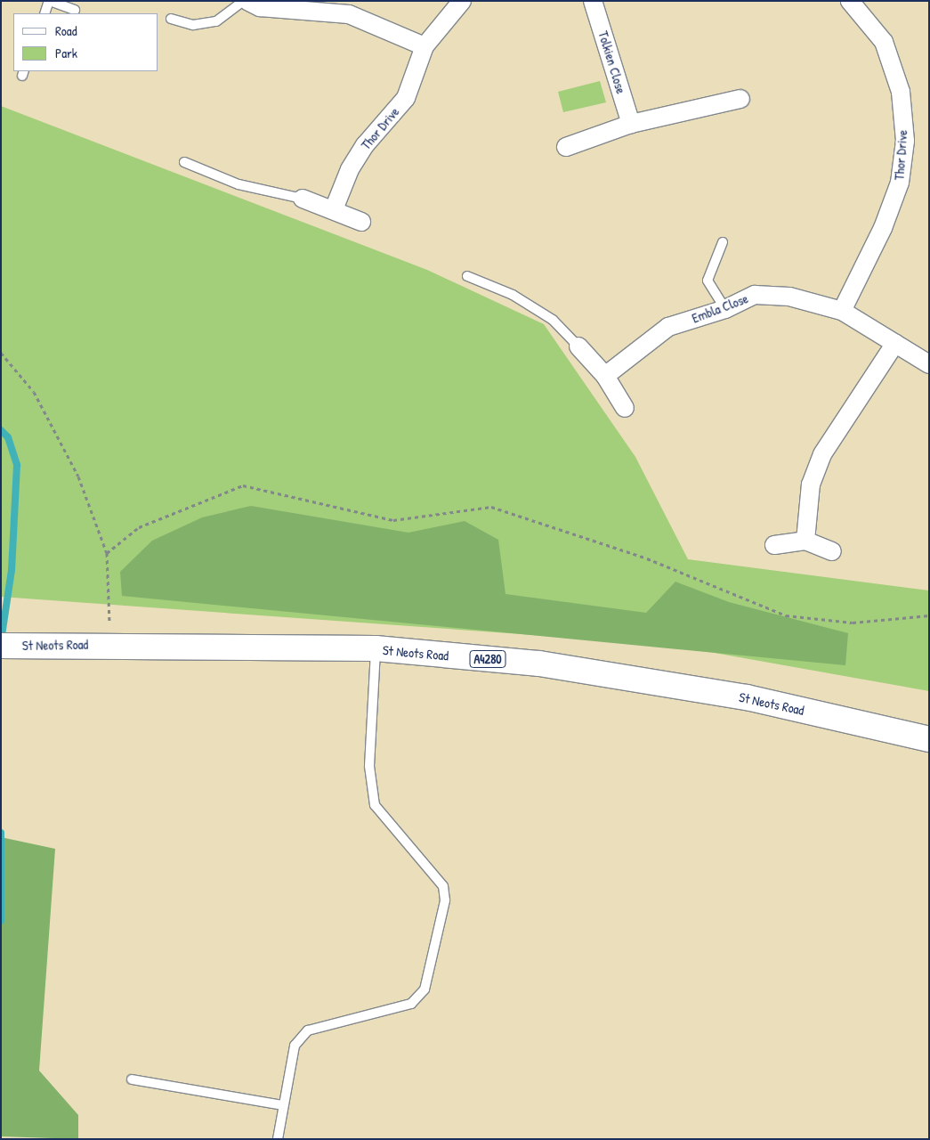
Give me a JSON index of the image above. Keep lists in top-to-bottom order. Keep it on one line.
{"streets":{"main road":["St Neots Road","A4280"],"street":["Tolkien Close","Thor Drive","Embla Close"]},"crossings":[["Thor Drive","Embla Close"]],"legend":["Road","Park"]}
